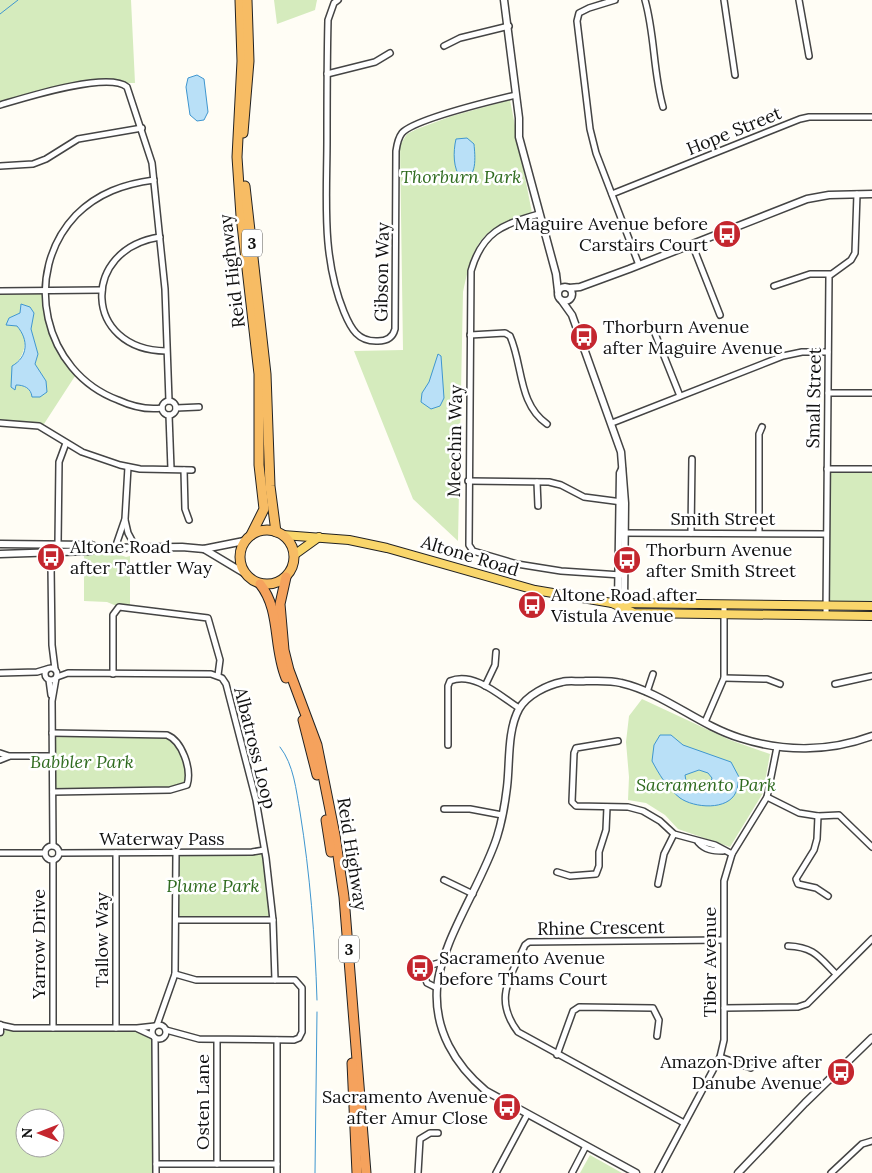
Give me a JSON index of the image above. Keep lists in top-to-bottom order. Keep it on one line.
{"streets":{"highway":["3","Reid Highway"],"main road":["Altone Road"],"street":["Hope Street","Gibson Way","Small Street","Meechin Way","Smith Street","Albatross Loop","Waterway Pass","Rhine Crescent","Tallow Way","Yarrow Drive","Tiber Avenue","Osten Lane"]},"crossings":[["Reid Highway","Altone Road"],["Small Street","Smith Street"],["Small Street","Altone Road"],["Albatross Loop","Waterway Pass"],["Waterway Pass","Tallow Way"],["Waterway Pass","Yarrow Drive"],["Rhine Crescent","Tiber Avenue"]],"parks":["Thorburn Park","Babbler Park","Sacramento Park","Plume Park"],"places":{"bus stop":["Maguire Avenue before Carstairs Court","Thorburn Avenue after Maguire Avenue","Altone Road after Tattler Way","Thorburn Avenue after Smith Street","Altone Road after Vistula Avenue","Sacramento Avenue before Thams Court","Amazon Drive after Danube Avenue","Sacramento Avenue after Amur Close"]},"north":"left"}
